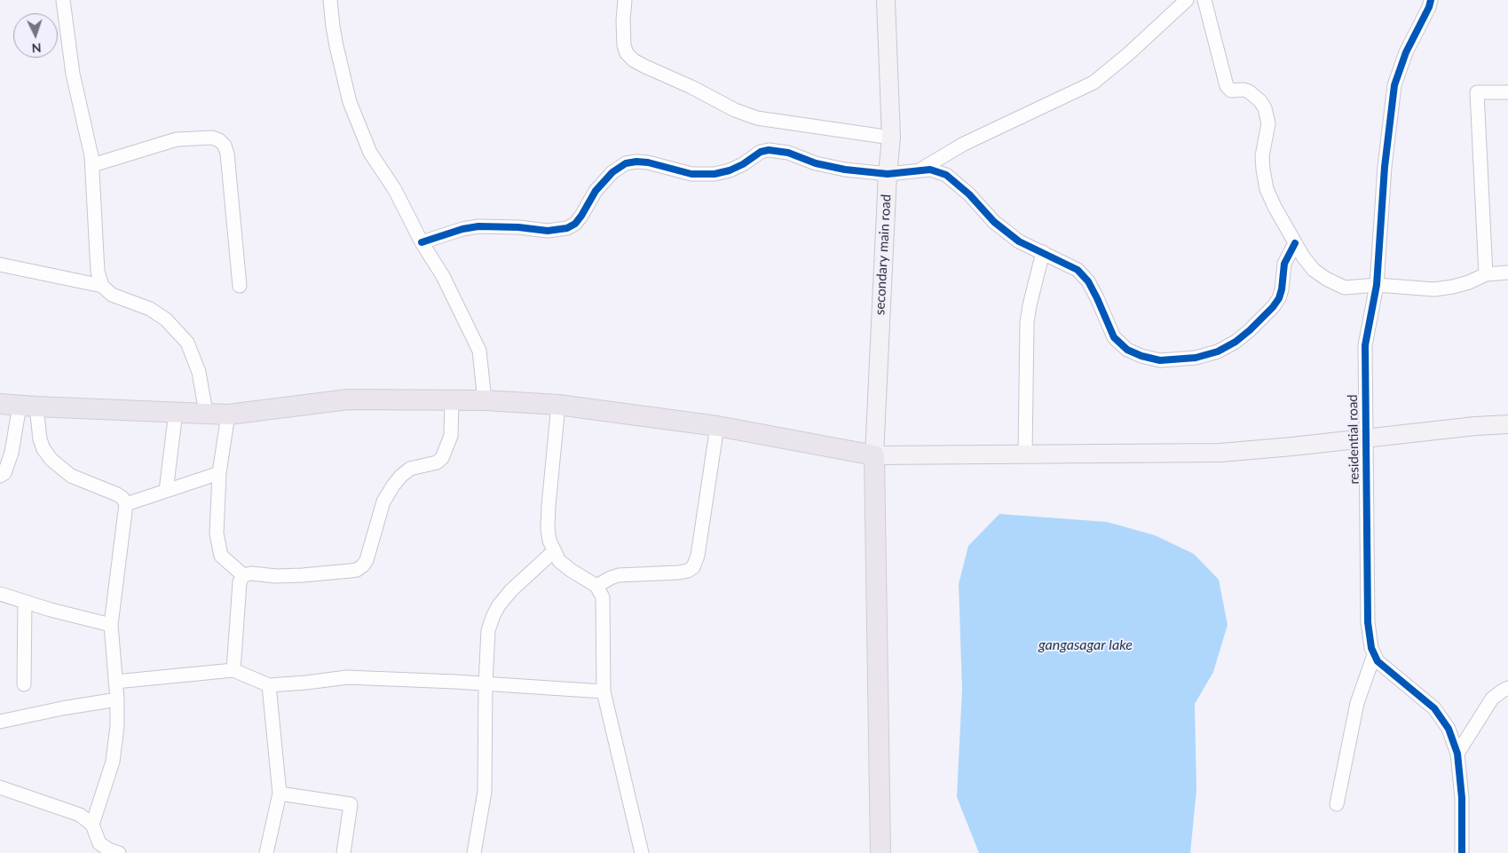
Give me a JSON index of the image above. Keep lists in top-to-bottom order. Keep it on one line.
{"streets":{"street":["secondary main road","residential road"]},"water":["gangasagar lake"],"north":"bottom"}
